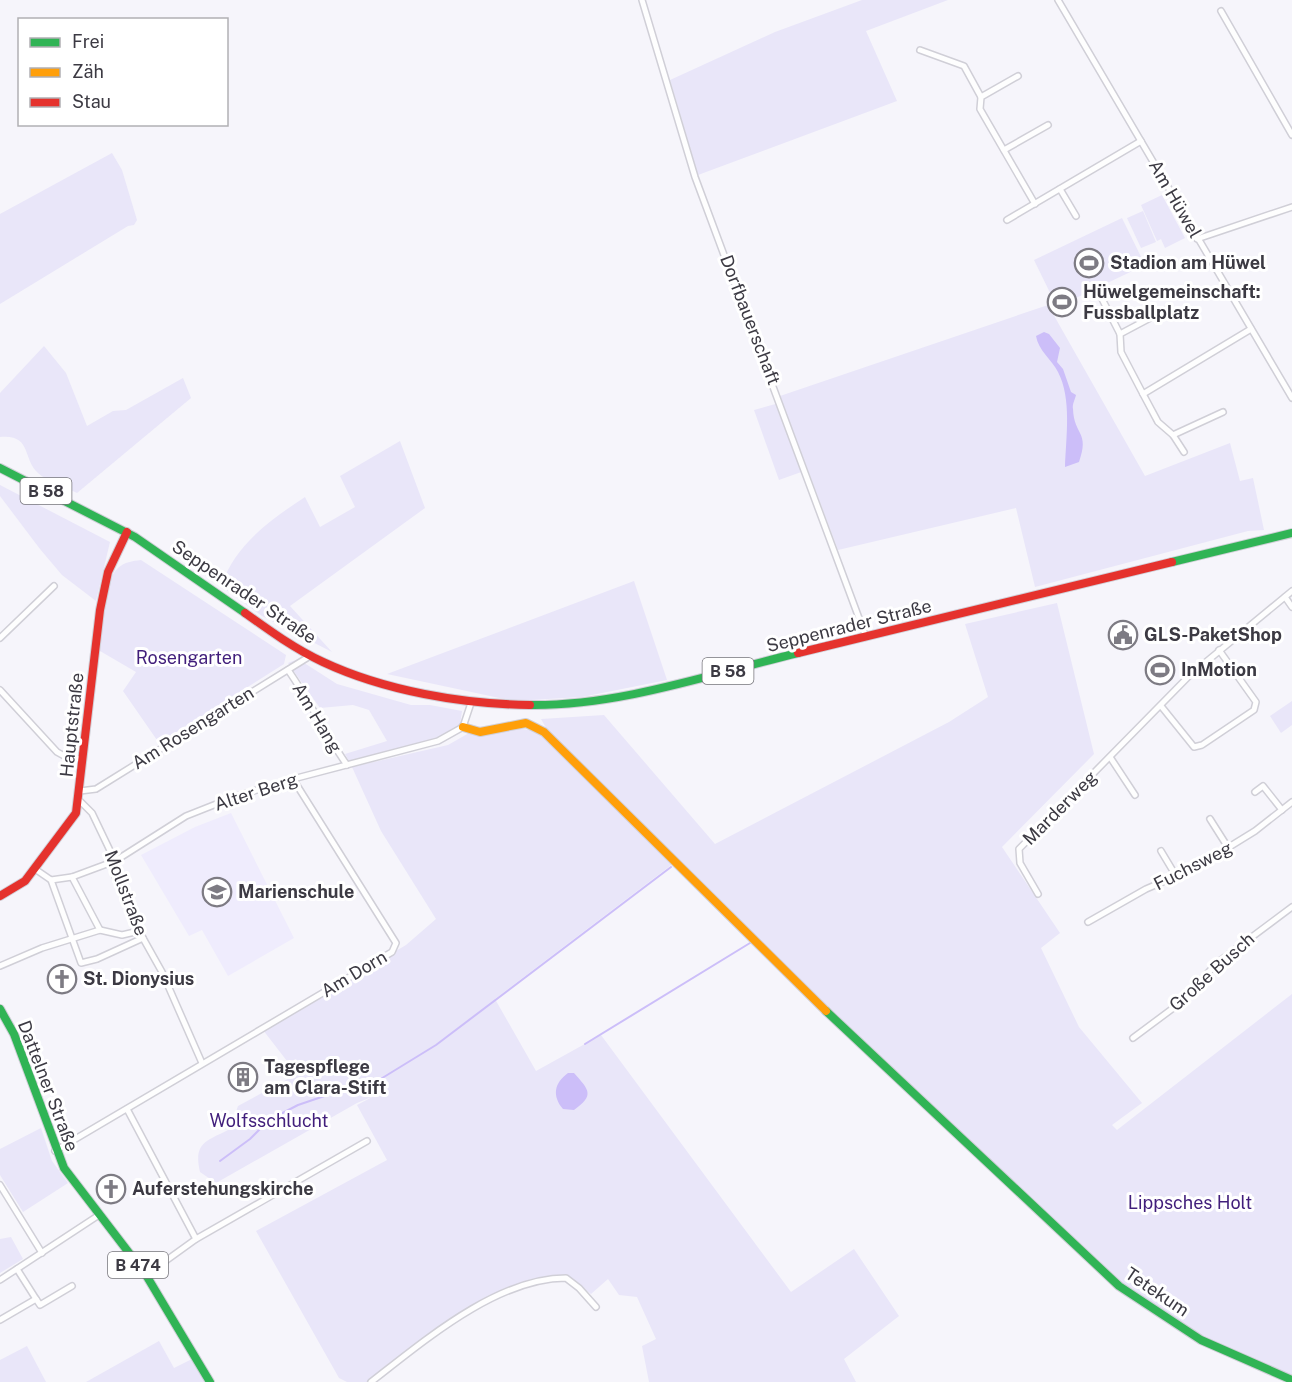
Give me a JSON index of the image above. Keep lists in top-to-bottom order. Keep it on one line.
{"streets":{"main road":["B 58","Seppenrader Straße","Hauptstraße","Dattelner Straße","B 474","Tetekum"],"street":["Am Hüwel","Dorfbauerschaft","Am Hang","Am Rosengarten","Alter Berg","Marderweg","Fuchsweg","Mollstraße","Große Busch","Am Dorn"]},"crossings":[["Dorfbauerschaft","Seppenrader Straße"],["Seppenrader Straße","Hauptstraße"],["Seppenrader Straße","Am Rosengarten"],["Am Hang","Am Rosengarten"],["Am Hang","Alter Berg"],["Hauptstraße","Am Rosengarten"],["Hauptstraße","Mollstraße"],["Am Rosengarten","Mollstraße"],["Alter Berg","Mollstraße"],["Alter Berg","Am Dorn"],["Alter Berg","Tetekum"],["Mollstraße","Am Dorn"]],"parks":["Rosengarten","Wolfsschlucht","Lippsches Holt"],"places":{"sports":["Stadion am Hüwel","Hüwelgemeinschaft: Fussballplatz","InMotion"],"public building":["GLS-PaketShop"],"school or university":["Marienschule"],"church":["St. Dionysius","Auferstehungskirche"],"building":["Tagespflege am Clara-Stift"]},"legend":["Frei","Zäh","Stau"]}
